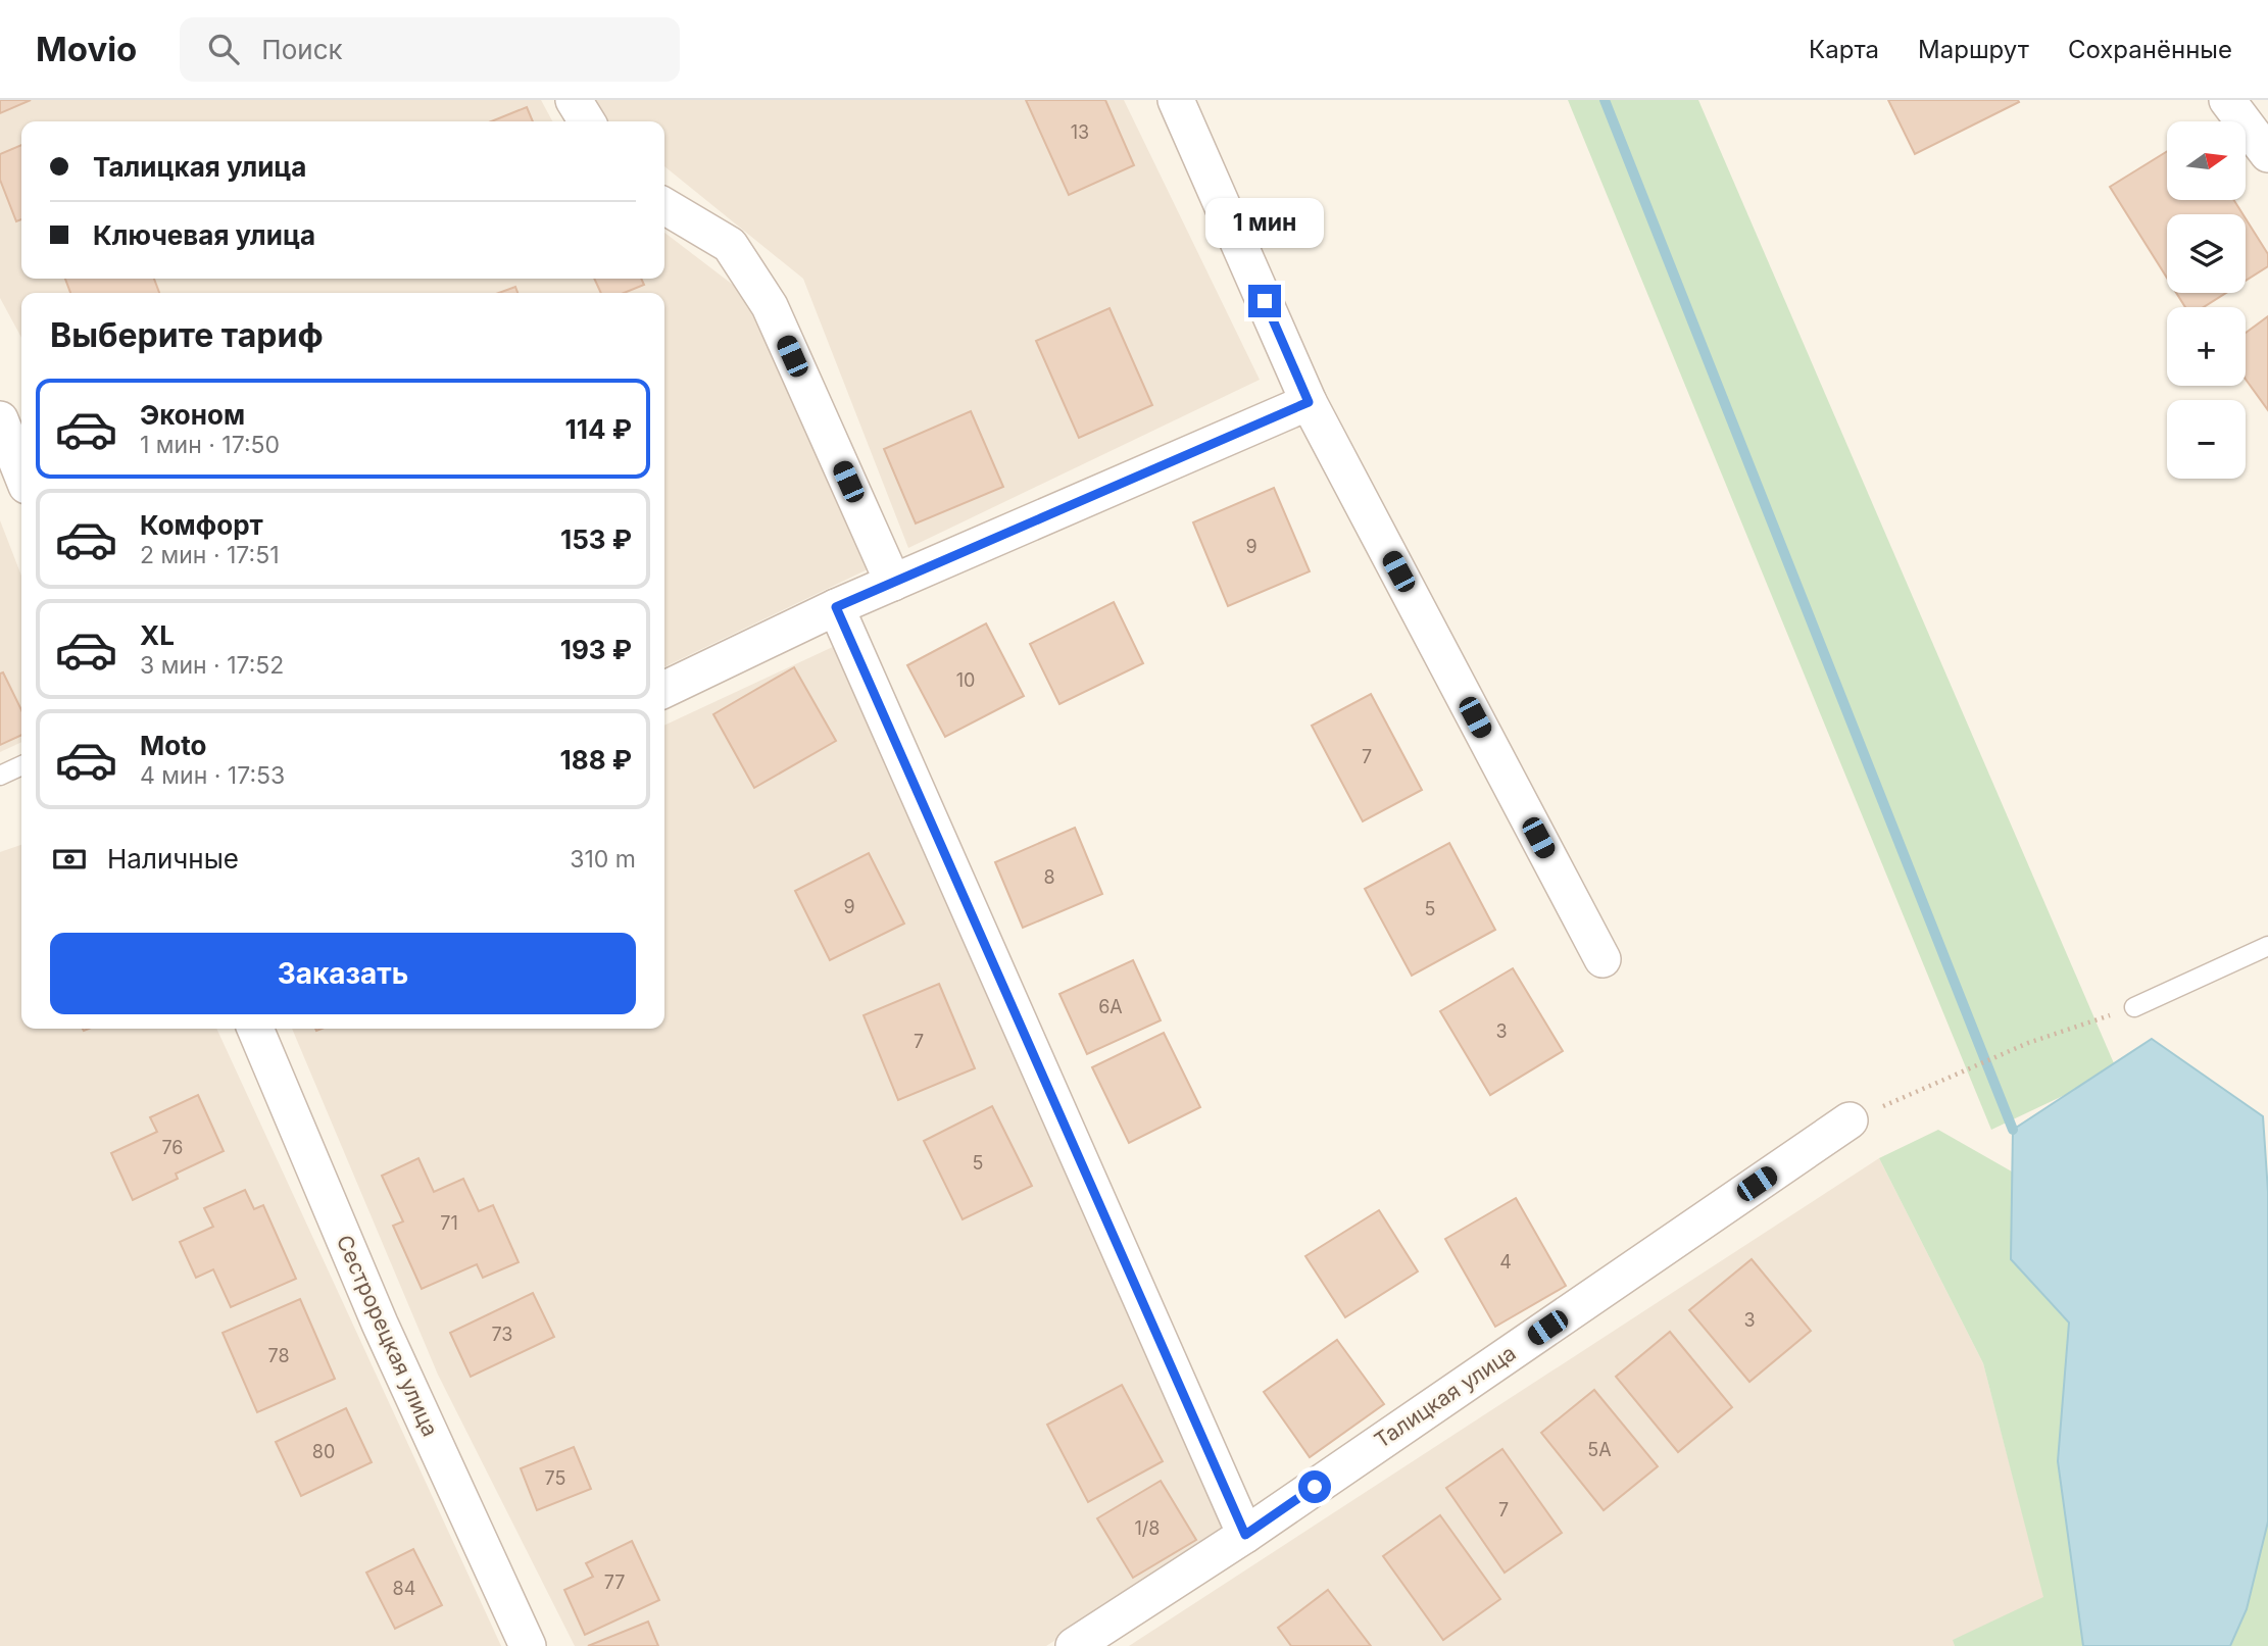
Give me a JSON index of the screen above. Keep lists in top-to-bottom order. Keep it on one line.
{"streets":{"street":["Сестрорецкая улица","Талицкая улица"]},"house_numbers":["13","9","10","7","8","9","5","6А","3","7","76","5","71","4","3","73","78","5А","80","75","7","1/8","77","84"],"north":"right","page":{"header":"Movio","search":"Поиск","nav":["Карта","Маршрут","Сохранённые"],"map_buttons":["+","−"],"banner":["Талицкая улица","Ключевая улица"],"bubble":"1 мин","heading":"Выберите тариф","list":[{"name":"Эконом","note":"1 мин · 17:50","value":"114 ₽"},{"name":"Комфорт","note":"2 мин · 17:51","value":"153 ₽"},{"name":"XL","note":"3 мин · 17:52","value":"193 ₽"},{"name":"Moto","note":"4 мин · 17:53","value":"188 ₽"}],"pay":["Наличные","310 m"],"buttons":"Заказать"}}
